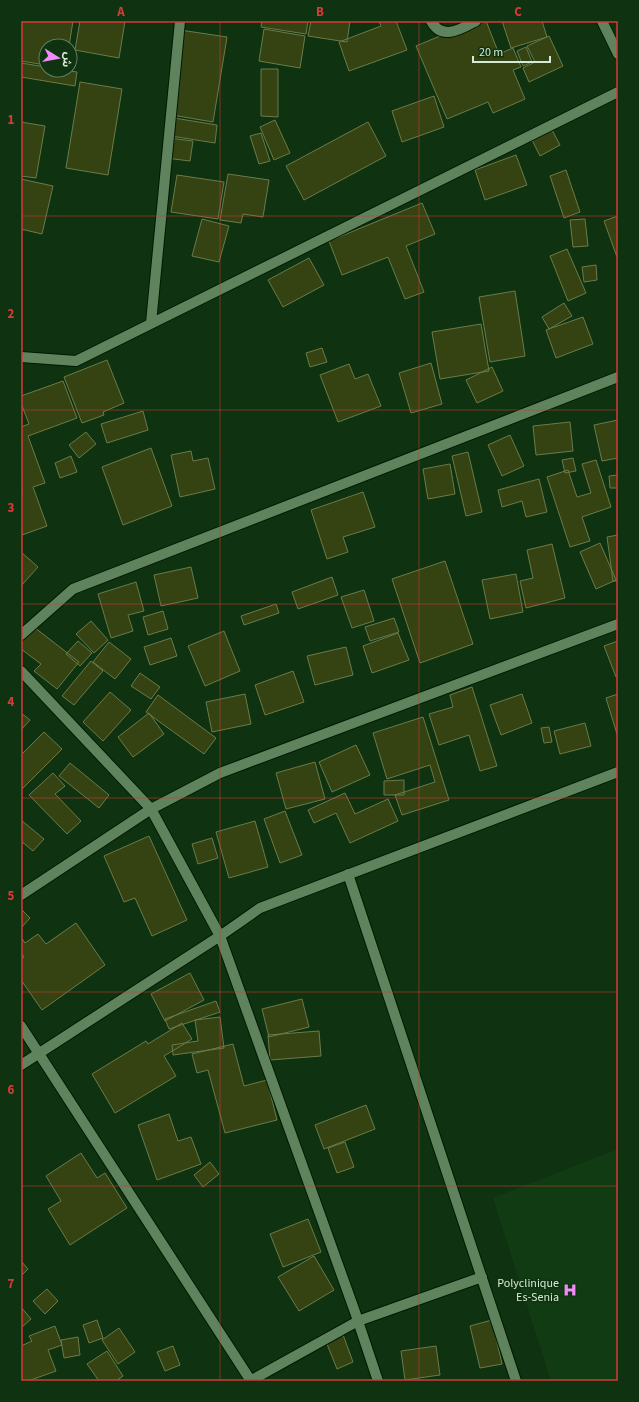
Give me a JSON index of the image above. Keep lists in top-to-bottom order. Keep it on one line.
{"places":{"hospital":["Polyclinique Es-Senia"]},"scale_bar":"20 m","north":"right","grid":{"columns":["A","B","C"],"rows":["1","2","3","4","5","6","7"]}}
